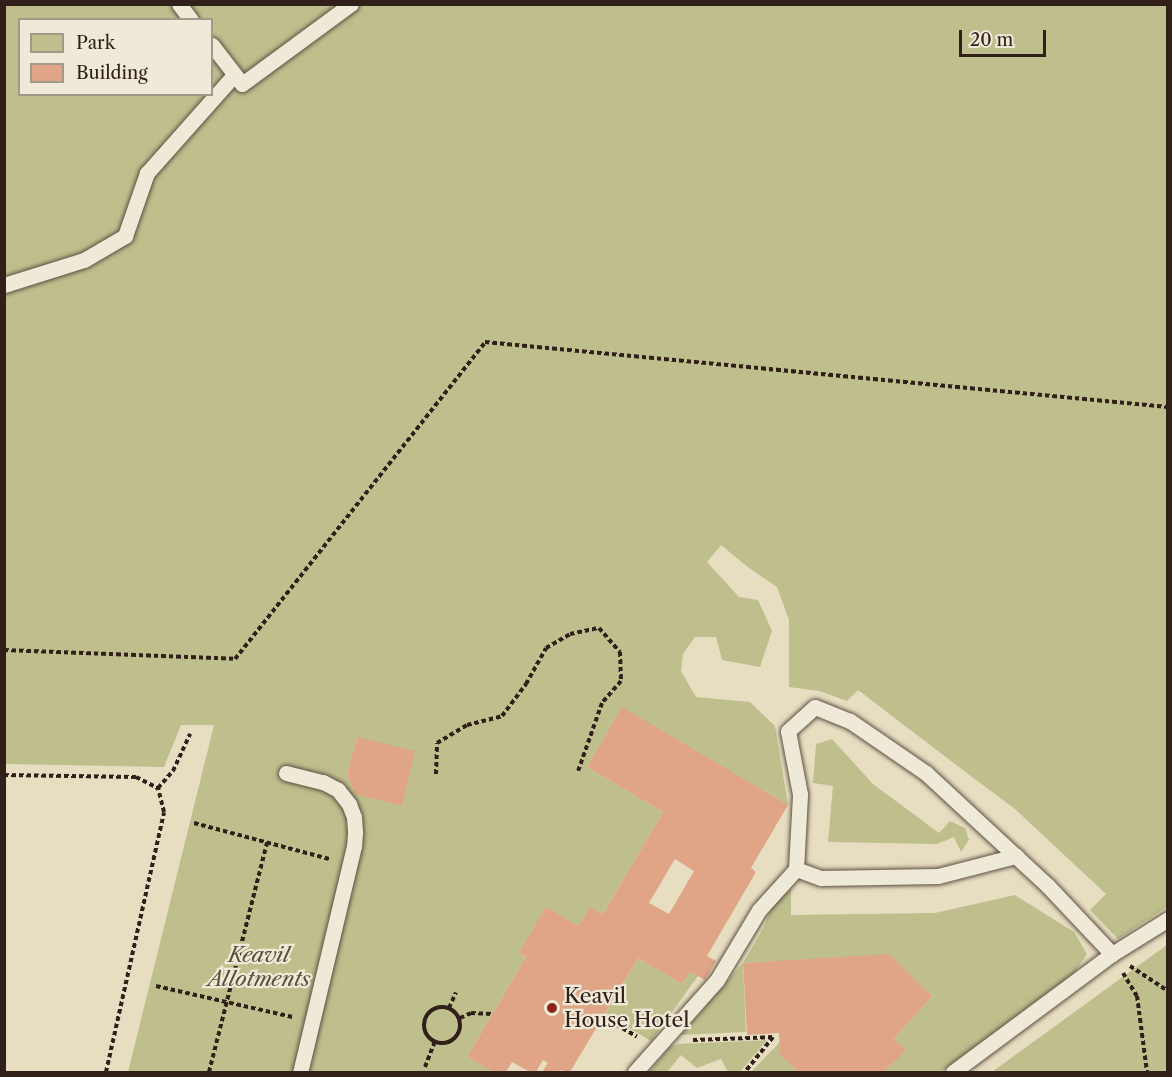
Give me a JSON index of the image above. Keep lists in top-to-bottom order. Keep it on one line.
{"parks":["Keavil Allotments"],"places":["Keavil House Hotel"],"legend":["Park","Building"],"scale_bar":"20 m"}
